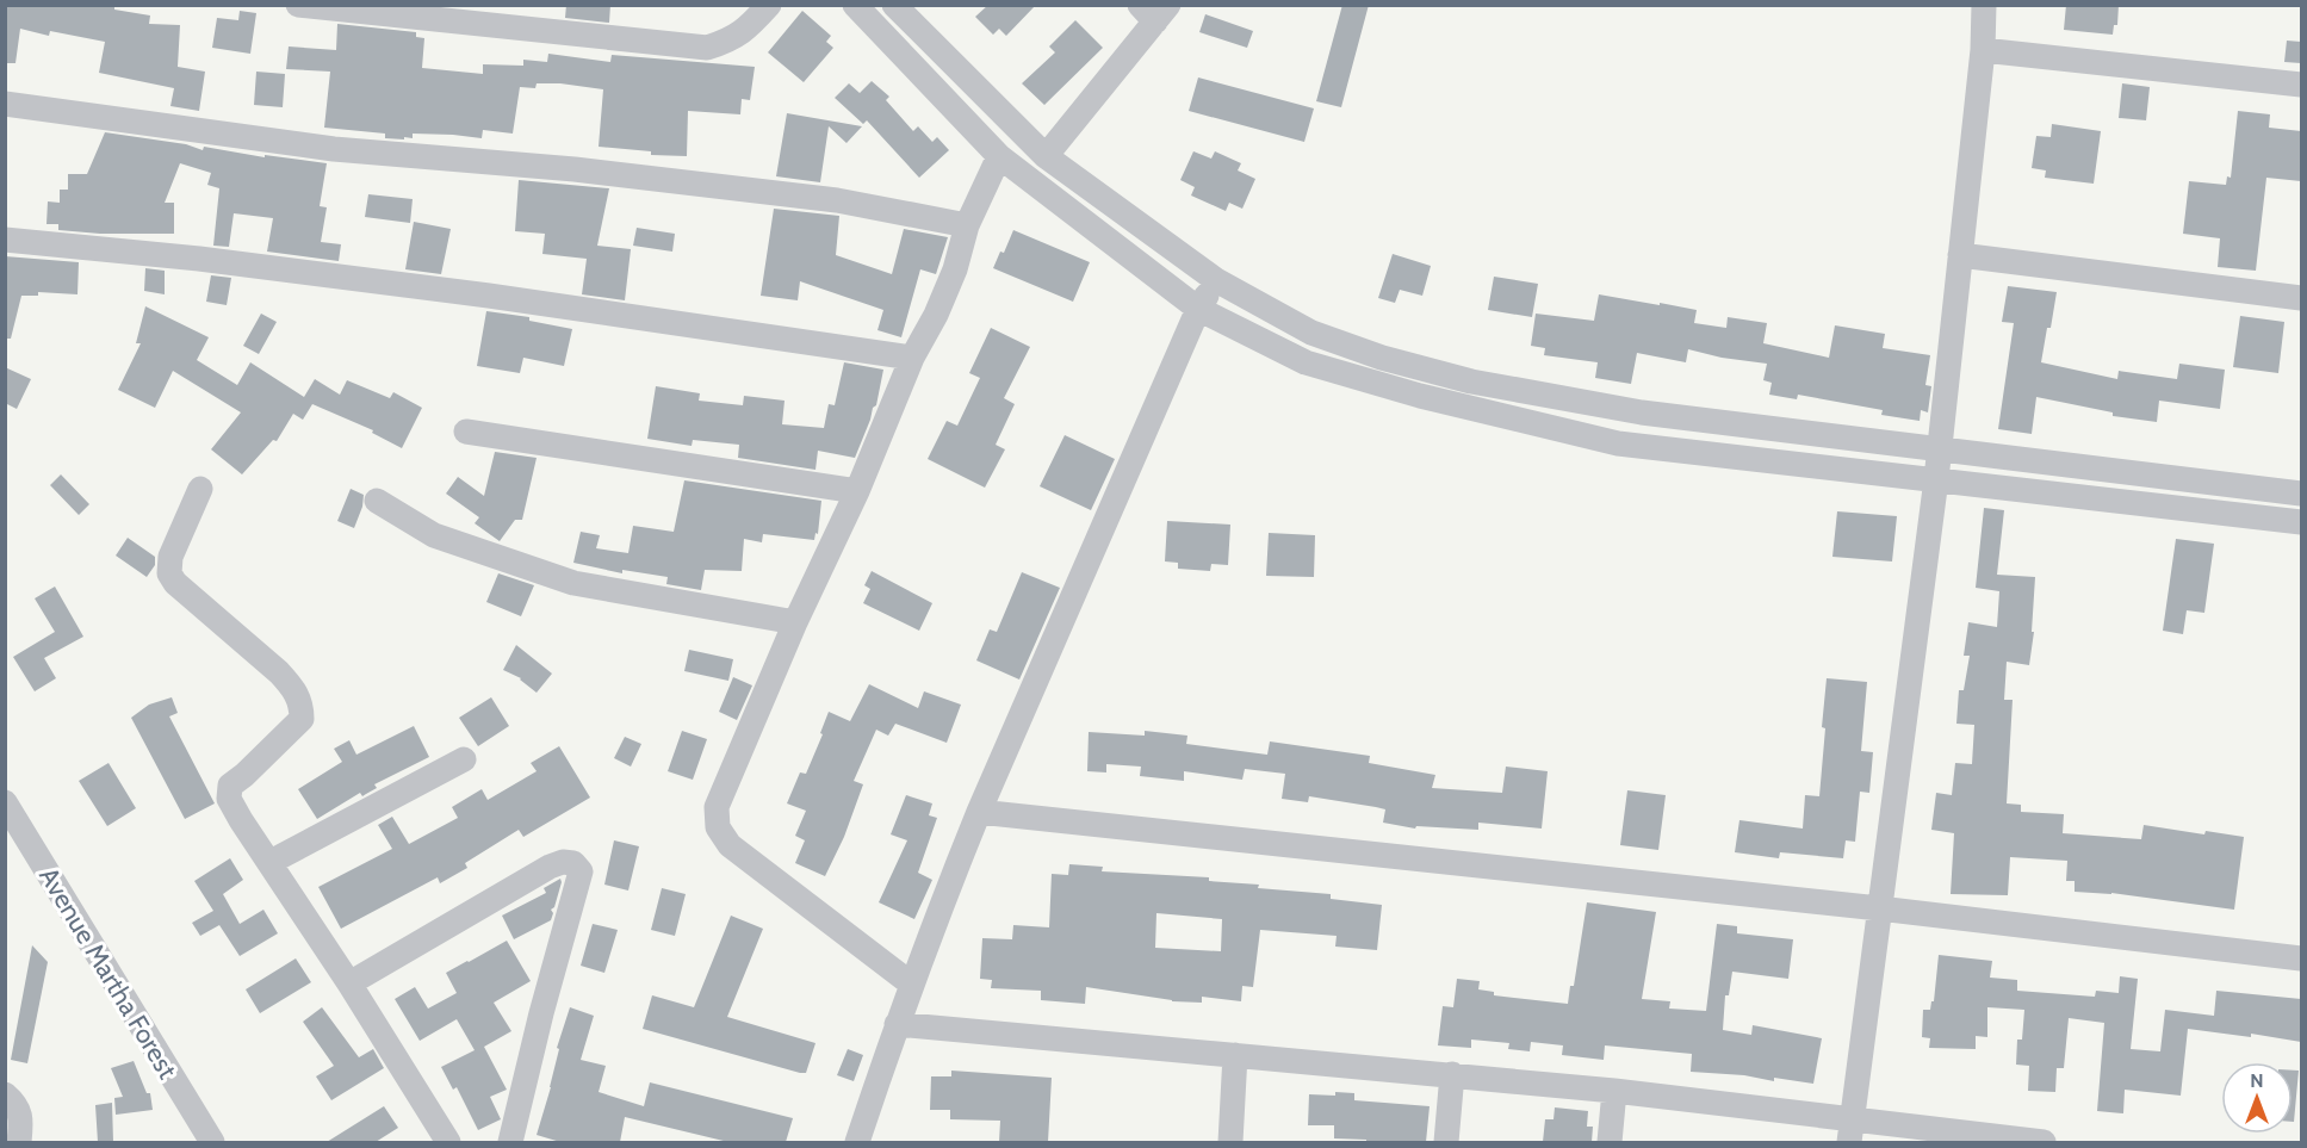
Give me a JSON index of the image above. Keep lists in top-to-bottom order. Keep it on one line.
{"streets":{"street":["Avenue Martha Forest"]},"north":"top"}
